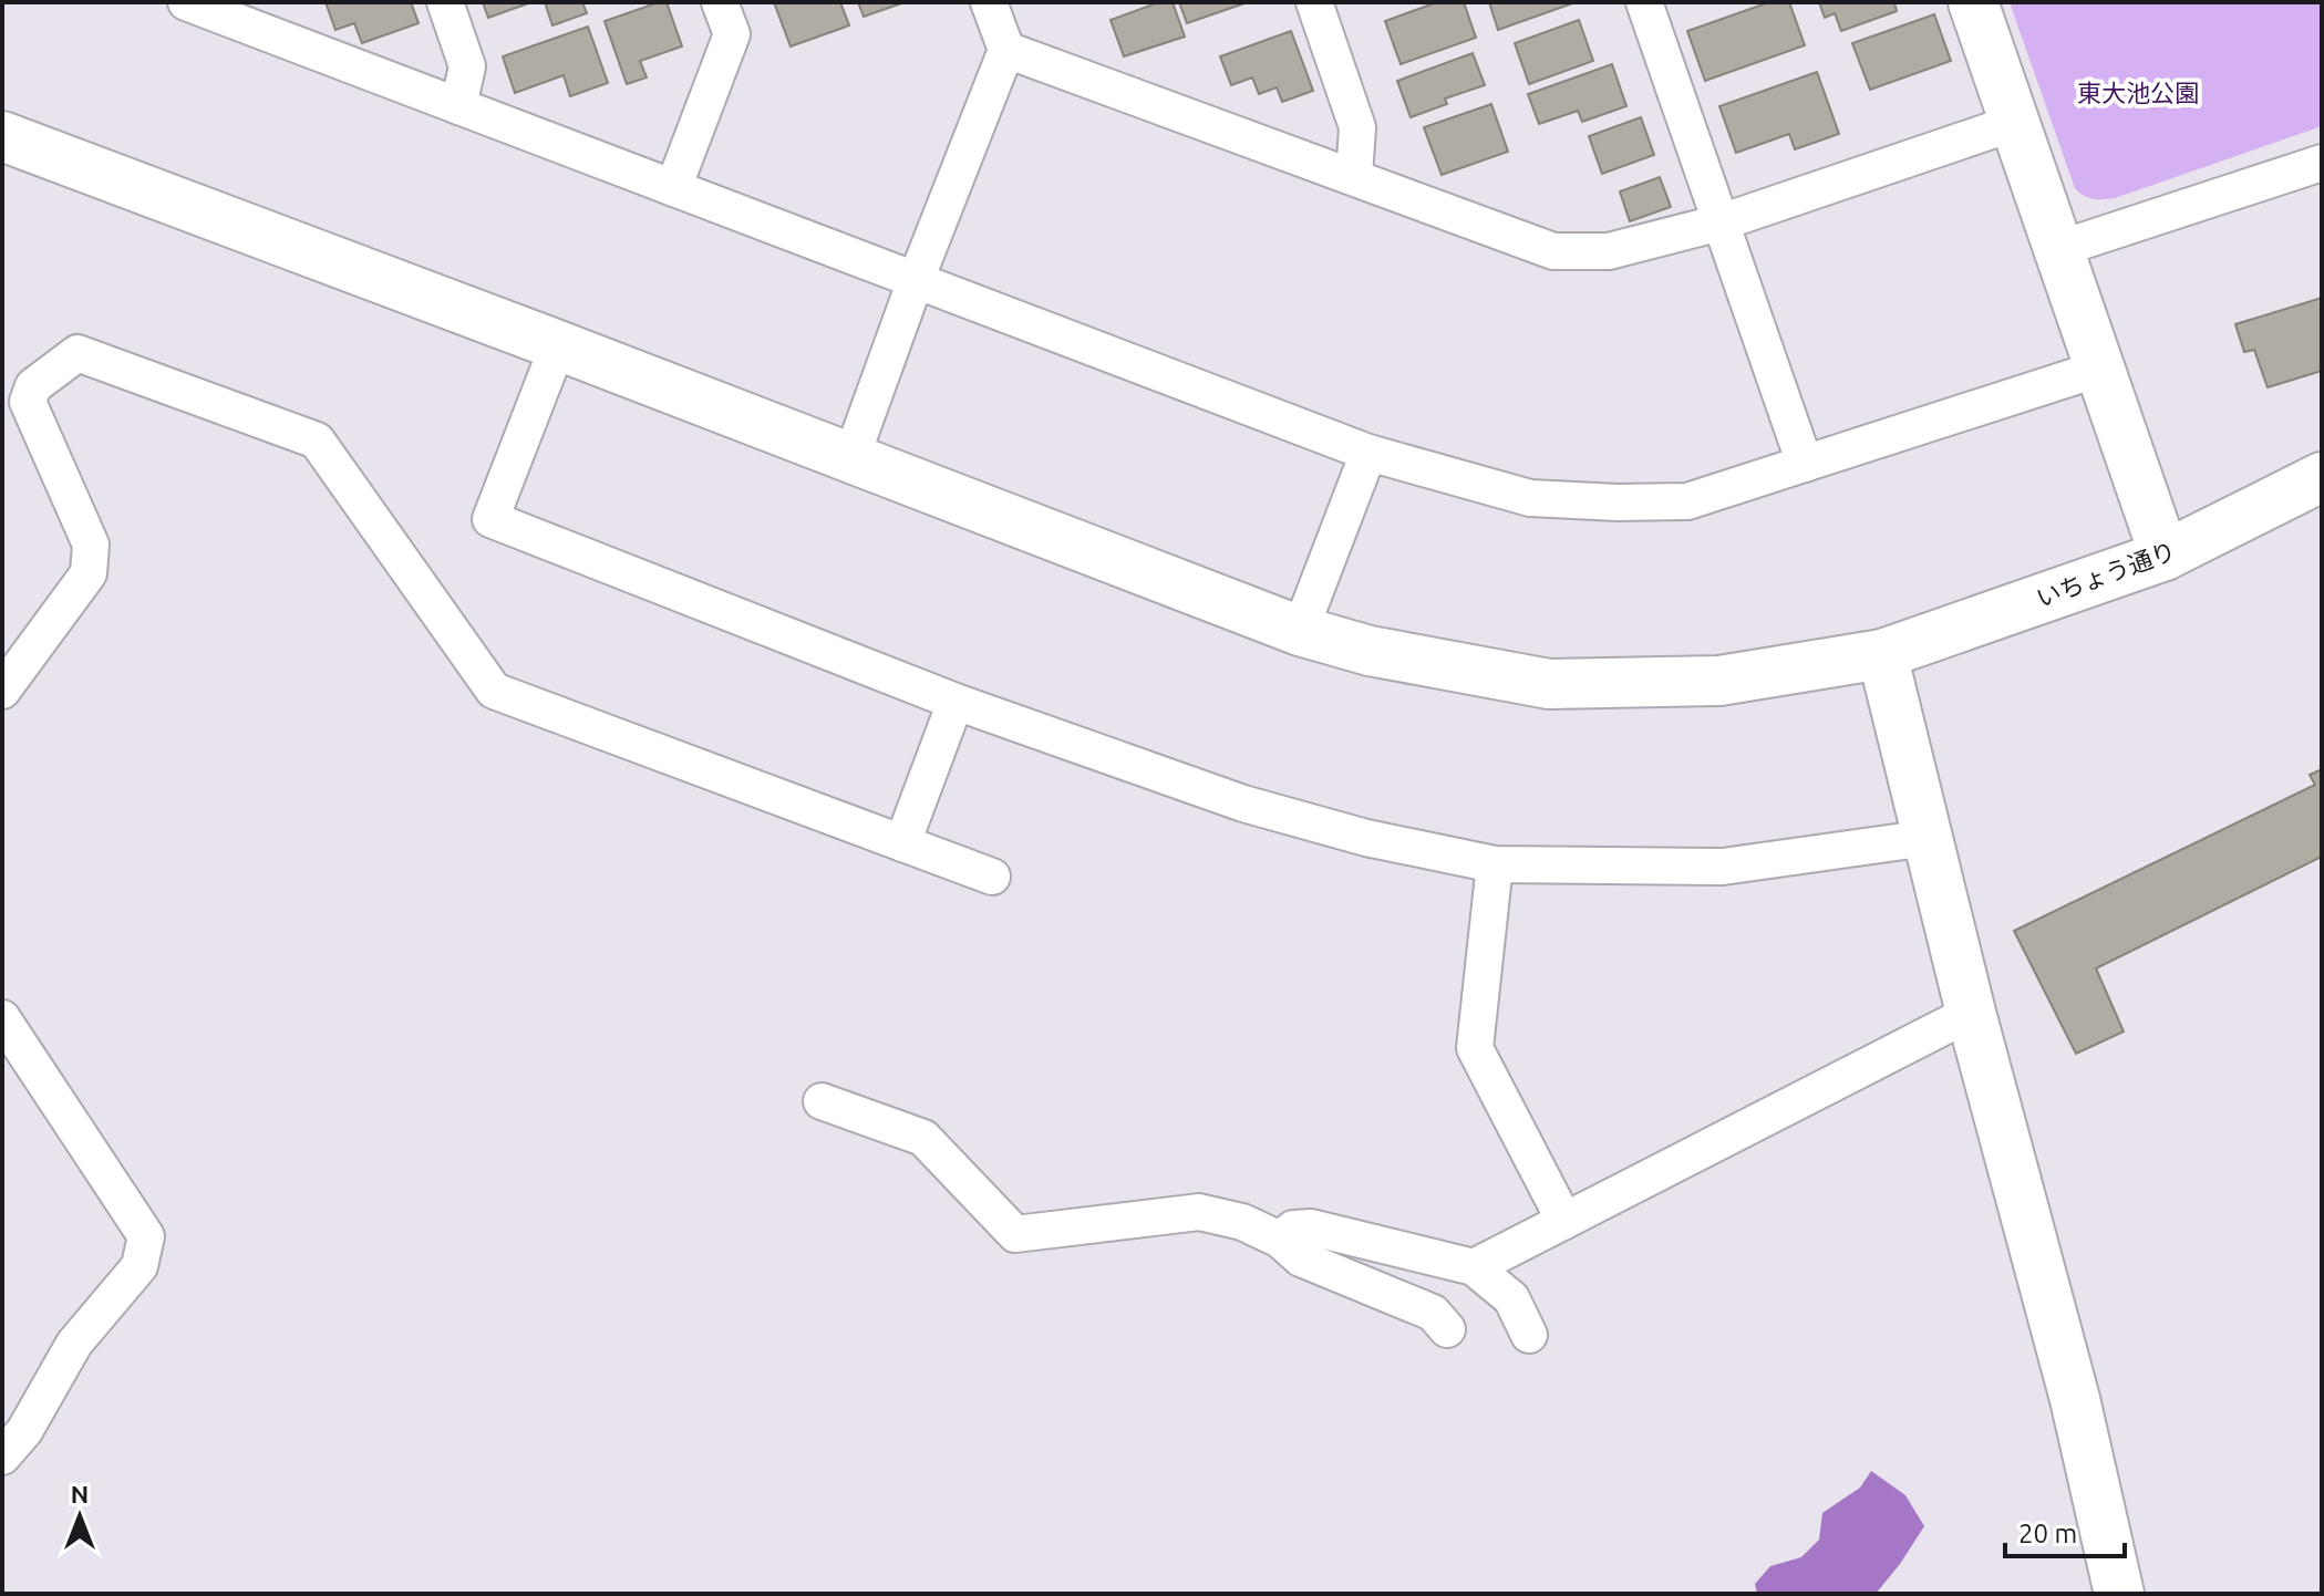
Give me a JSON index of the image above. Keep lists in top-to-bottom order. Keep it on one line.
{"streets":{"street":["いちょう通り"]},"parks":["東大池公園"],"scale_bar":"20 m","north":"top"}
